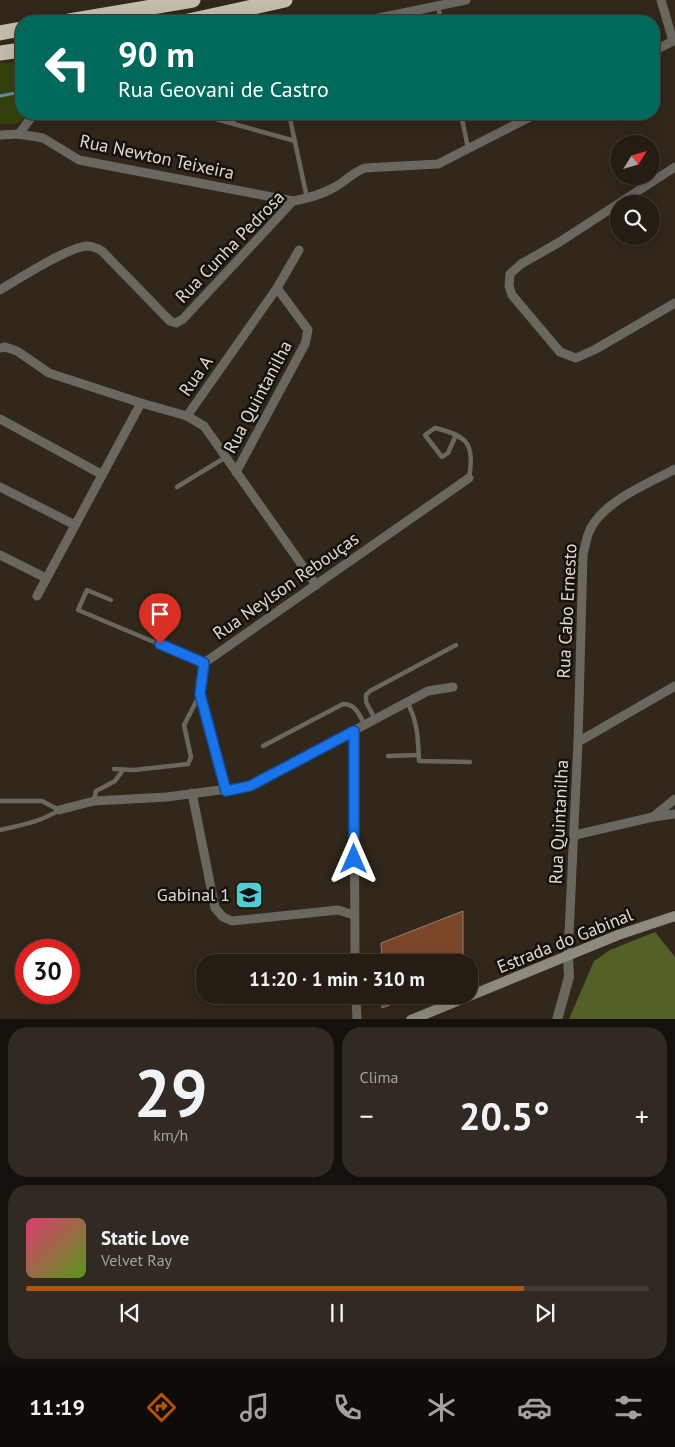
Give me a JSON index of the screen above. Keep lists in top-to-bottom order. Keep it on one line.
{"streets":{"main road":["Estrada do Gabinal"],"street":["Rua Newton Teixeira","Rua Cunha Pedrosa","Rua A","Rua Quintanilha","Rua Neylson Rebouças","Rua Cabo Ernesto"]},"crossings":[["Rua Newton Teixeira","Rua Cunha Pedrosa"],["Rua A","Rua Quintanilha"],["Rua A","Rua Neylson Rebouças"],["Rua Quintanilha","Rua Cabo Ernesto"],["Rua Quintanilha","Estrada do Gabinal"]],"places":{"school or university":["Gabinal 1"]},"north":"top right","page":{"turn":["90 m","Rua Geovani de Castro"],"limit":"30","trip":"11:20 · 1 min · 310 m","tile":[["29","km/h"],"Clima"],"heat":["−","20.5°","+"],"song":["Static Love","Velvet Ray"],"tabs":"11:19"}}
